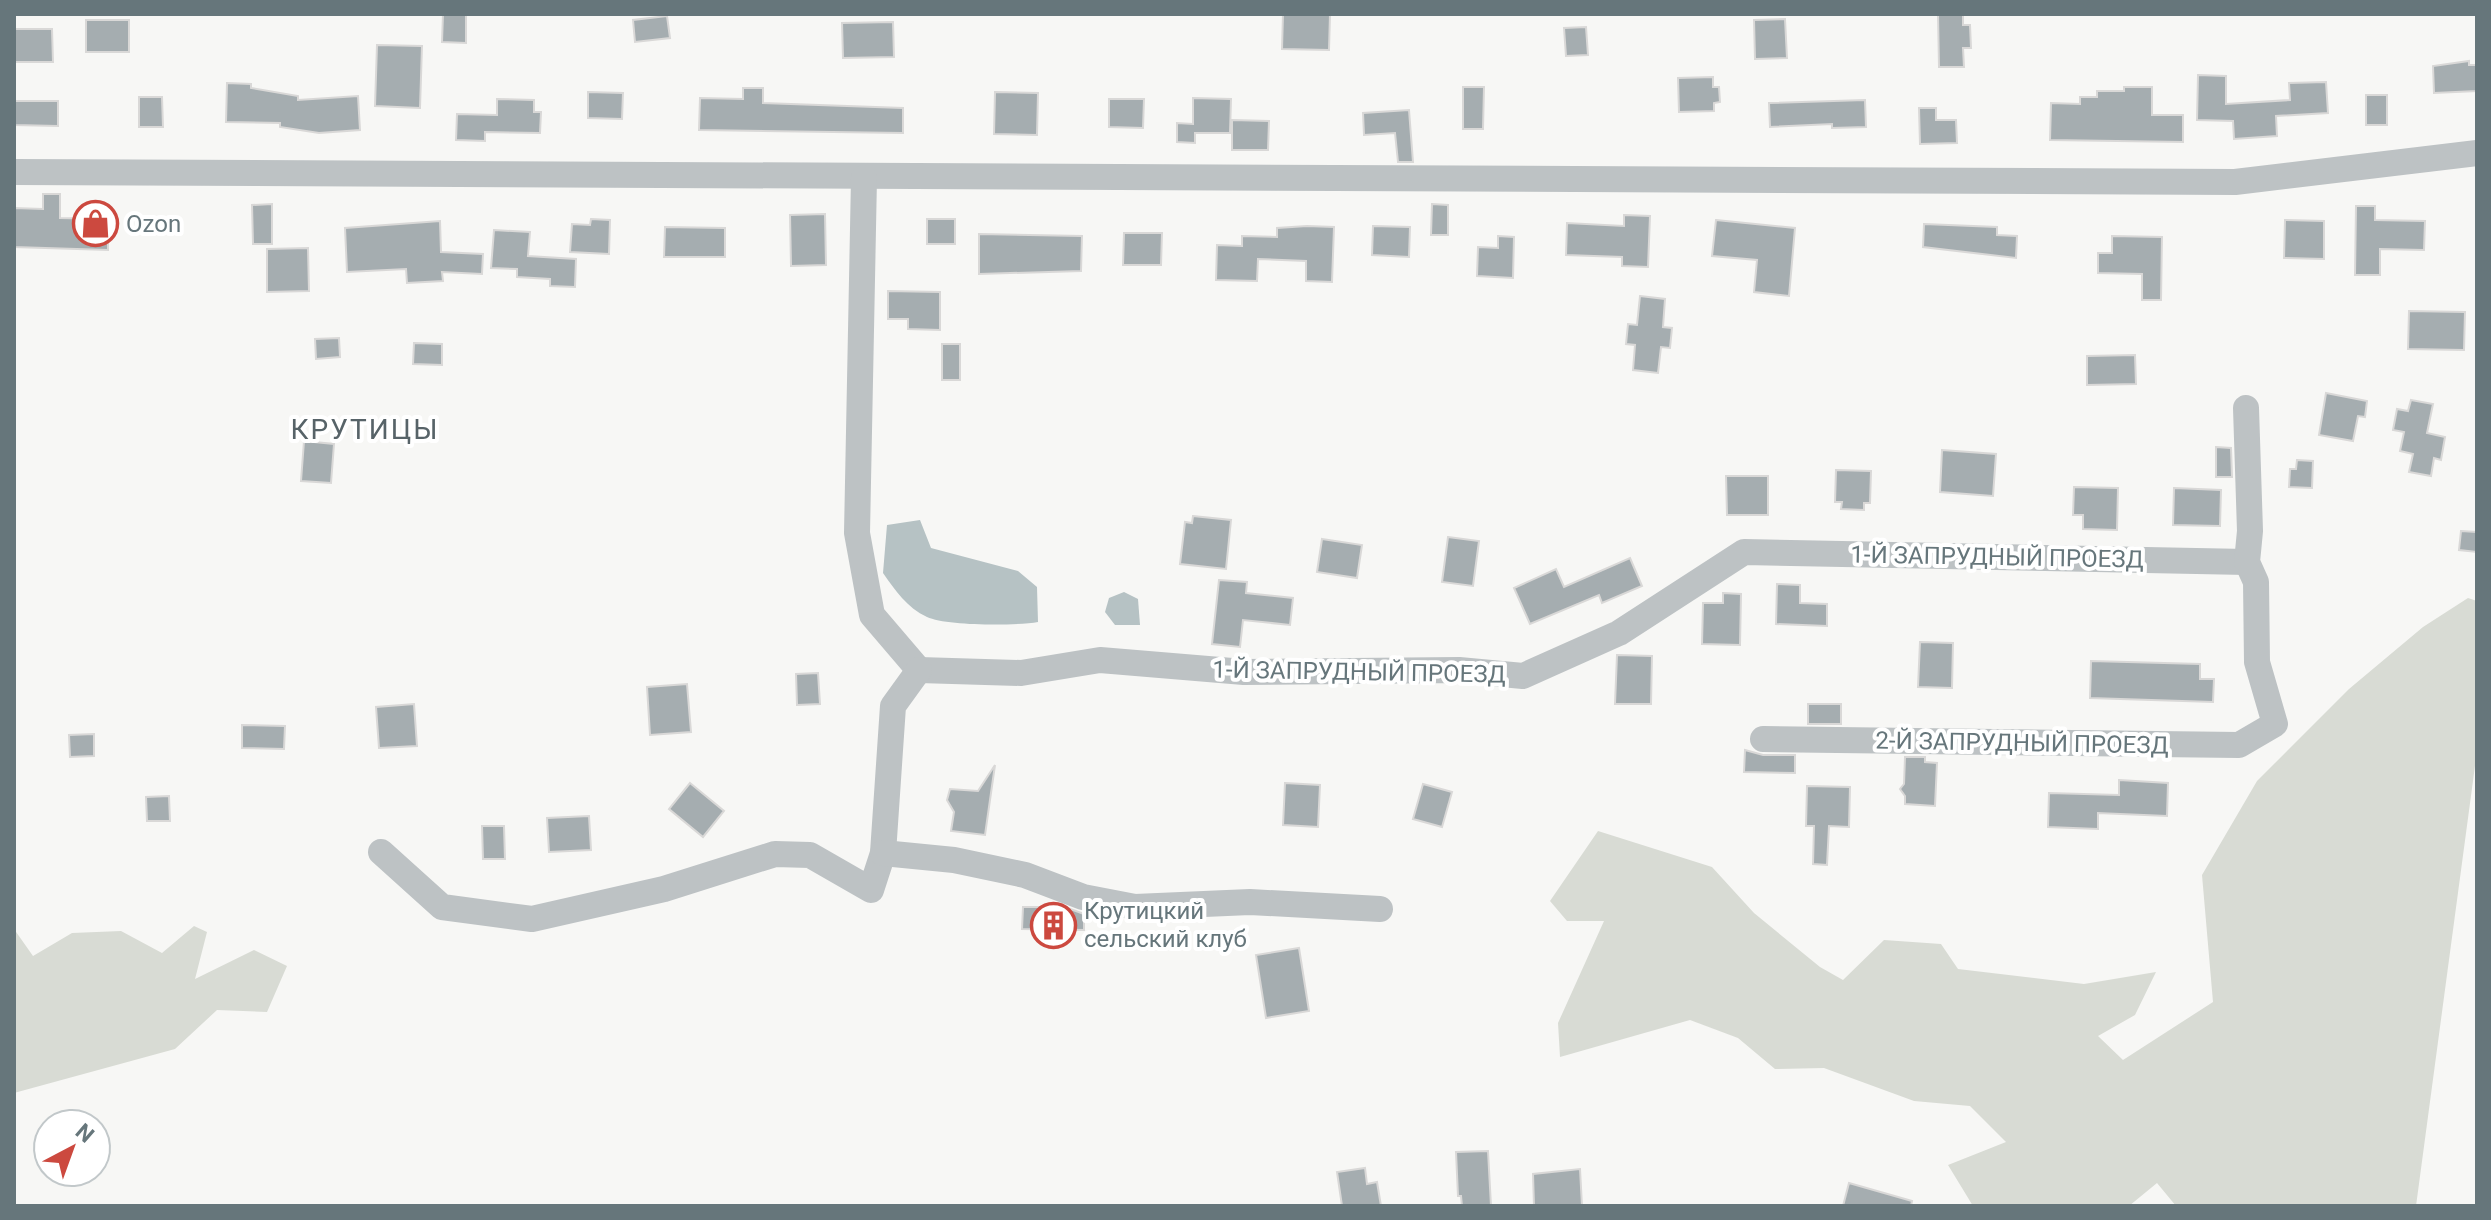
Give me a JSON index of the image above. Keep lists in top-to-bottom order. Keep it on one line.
{"streets":{"street":["1-Й ЗАПРУДНЫЙ ПРОЕЗД","2-Й ЗАПРУДНЫЙ ПРОЕЗД"]},"crossings":[["1-Й ЗАПРУДНЫЙ ПРОЕЗД","2-Й ЗАПРУДНЫЙ ПРОЕЗД"]],"districts":["КРУТИЦЫ"],"places":{"shop":["Ozon"],"building":["Крутицкий сельский клуб"]},"north":"top right"}
